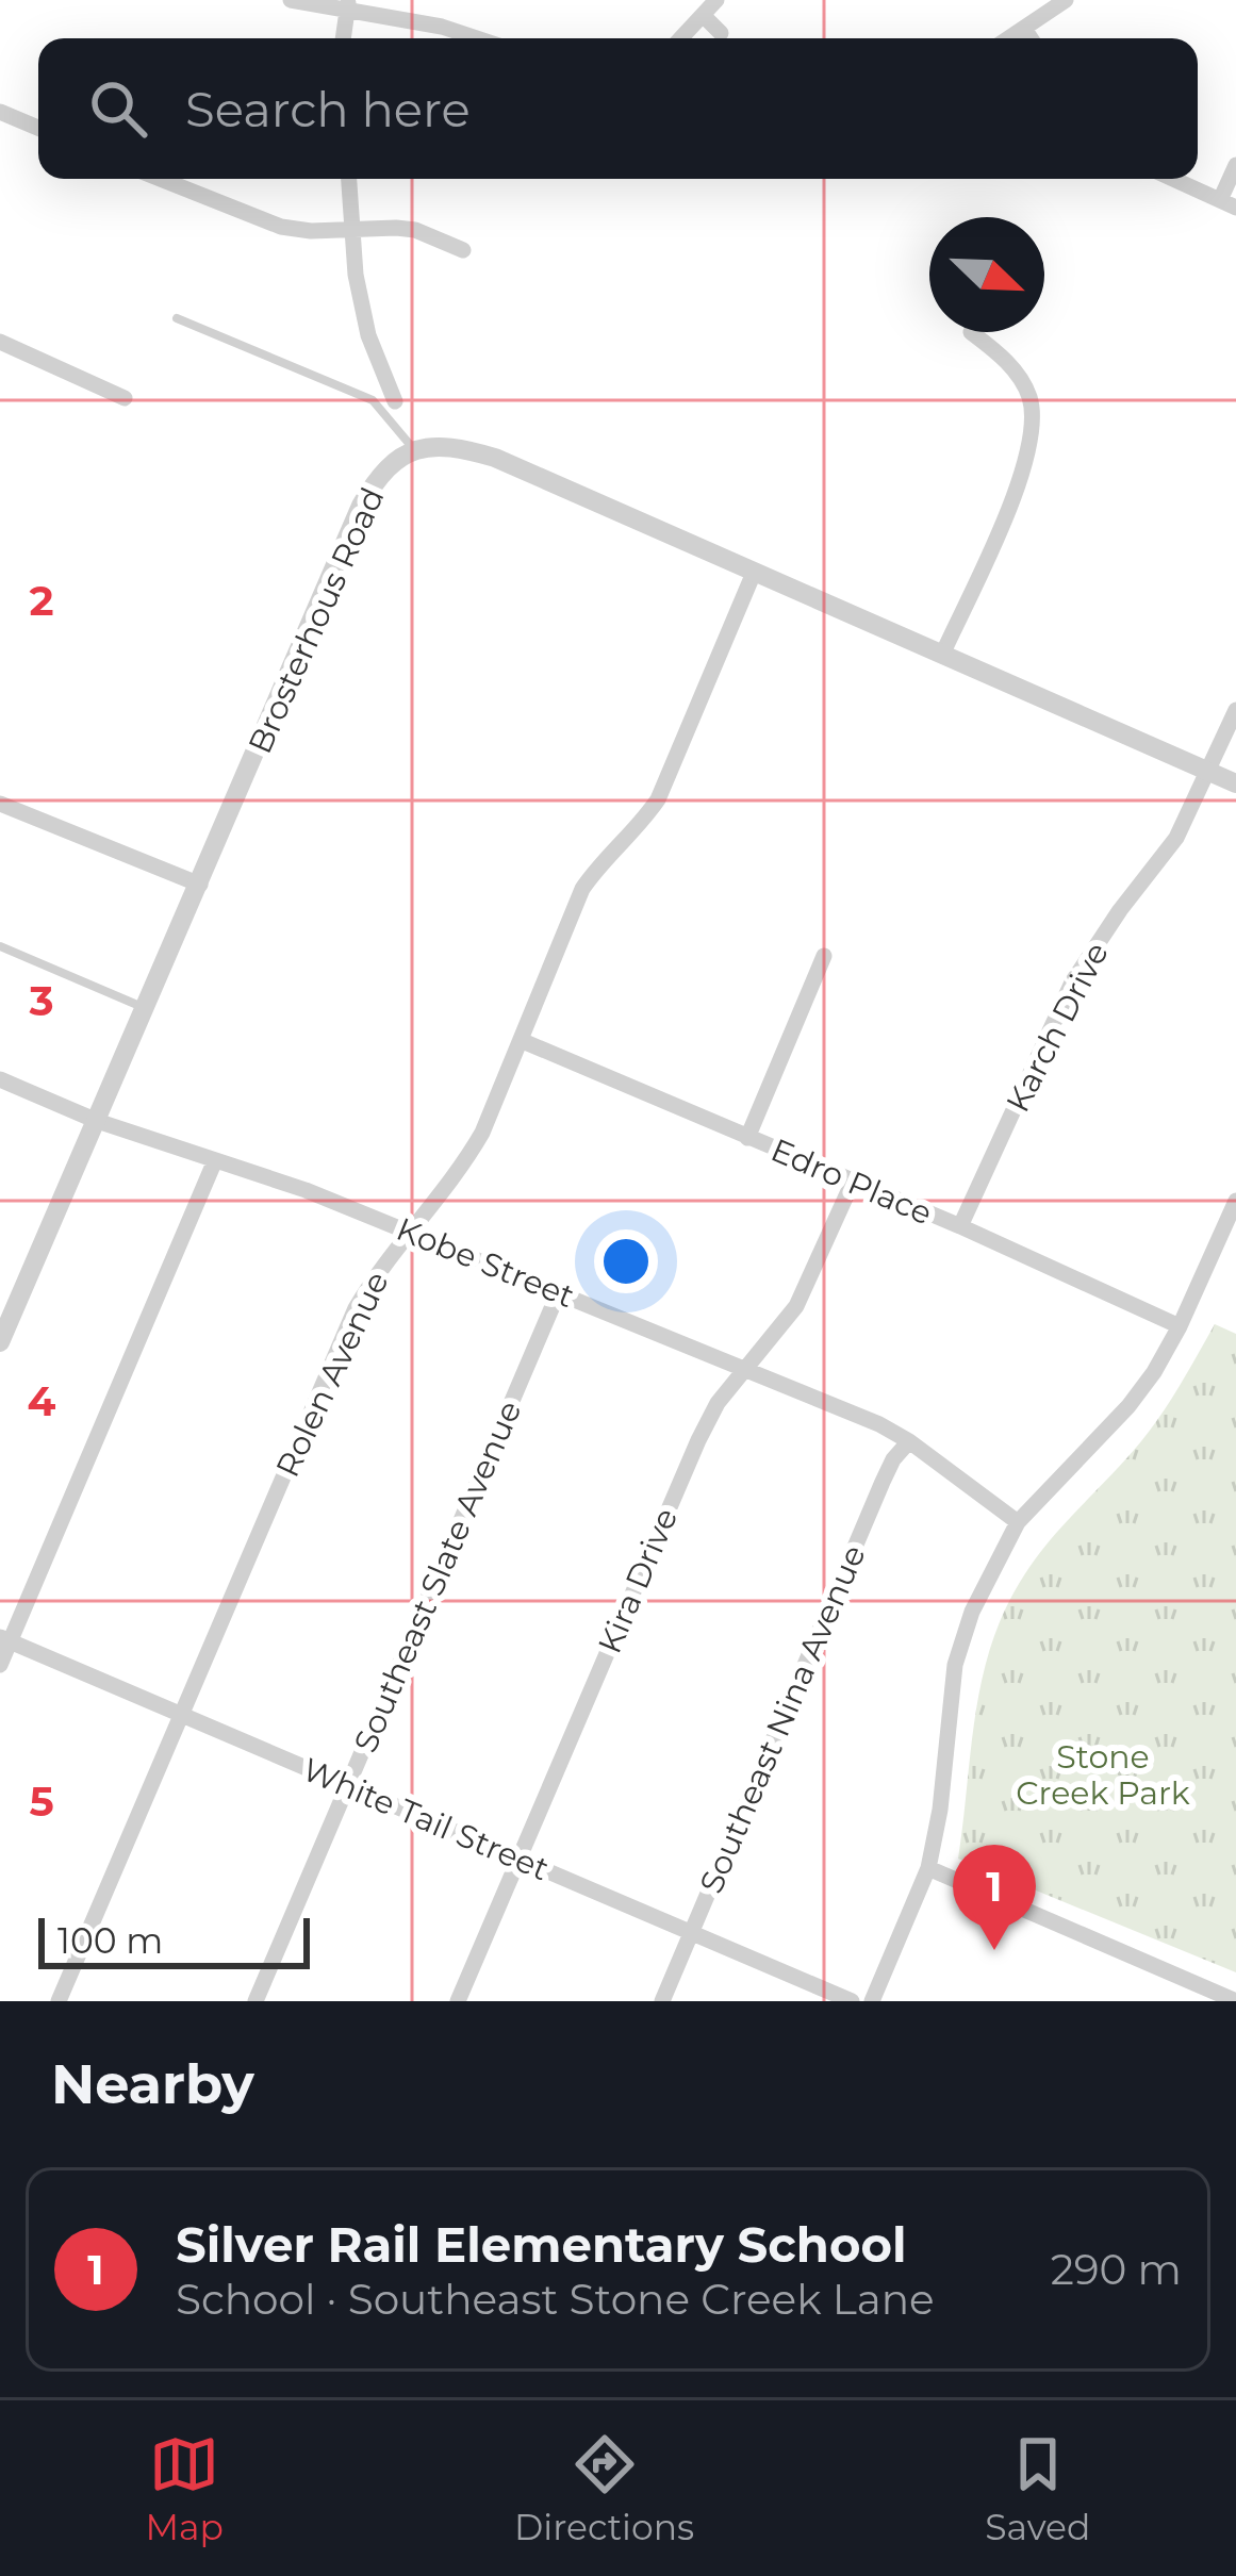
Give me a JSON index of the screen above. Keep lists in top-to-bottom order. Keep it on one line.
{"streets":{"street":["Brosterhous Road","Karch Drive","Edro Place","Kobe Street","Rolen Avenue","Southeast Slate Avenue","Kira Drive","Southeast Nina Avenue","White Tail Street"]},"crossings":[["Brosterhous Road","Kobe Street"],["Karch Drive","Edro Place"],["Edro Place","Rolen Avenue"],["Edro Place","Kira Drive"],["Kobe Street","Rolen Avenue"],["Kobe Street","Southeast Slate Avenue"],["Kobe Street","Kira Drive"],["Kobe Street","Southeast Nina Avenue"],["Rolen Avenue","White Tail Street"],["Southeast Slate Avenue","White Tail Street"],["Kira Drive","White Tail Street"],["Southeast Nina Avenue","White Tail Street"]],"parks":["Stone Creek Park"],"scale_bar":"100 m","north":"bottom right","page":{"search":"Search here","pins":"1","scale":"100 m","heading":"Nearby","list":[{"mark":"1","name":"Silver Rail Elementary School","note":"School · Southeast Stone Creek Lane","value":"290 m"}],"nav":["Map","Directions","Saved"]},"grid":{"rows":["2","3","4","5"]}}
